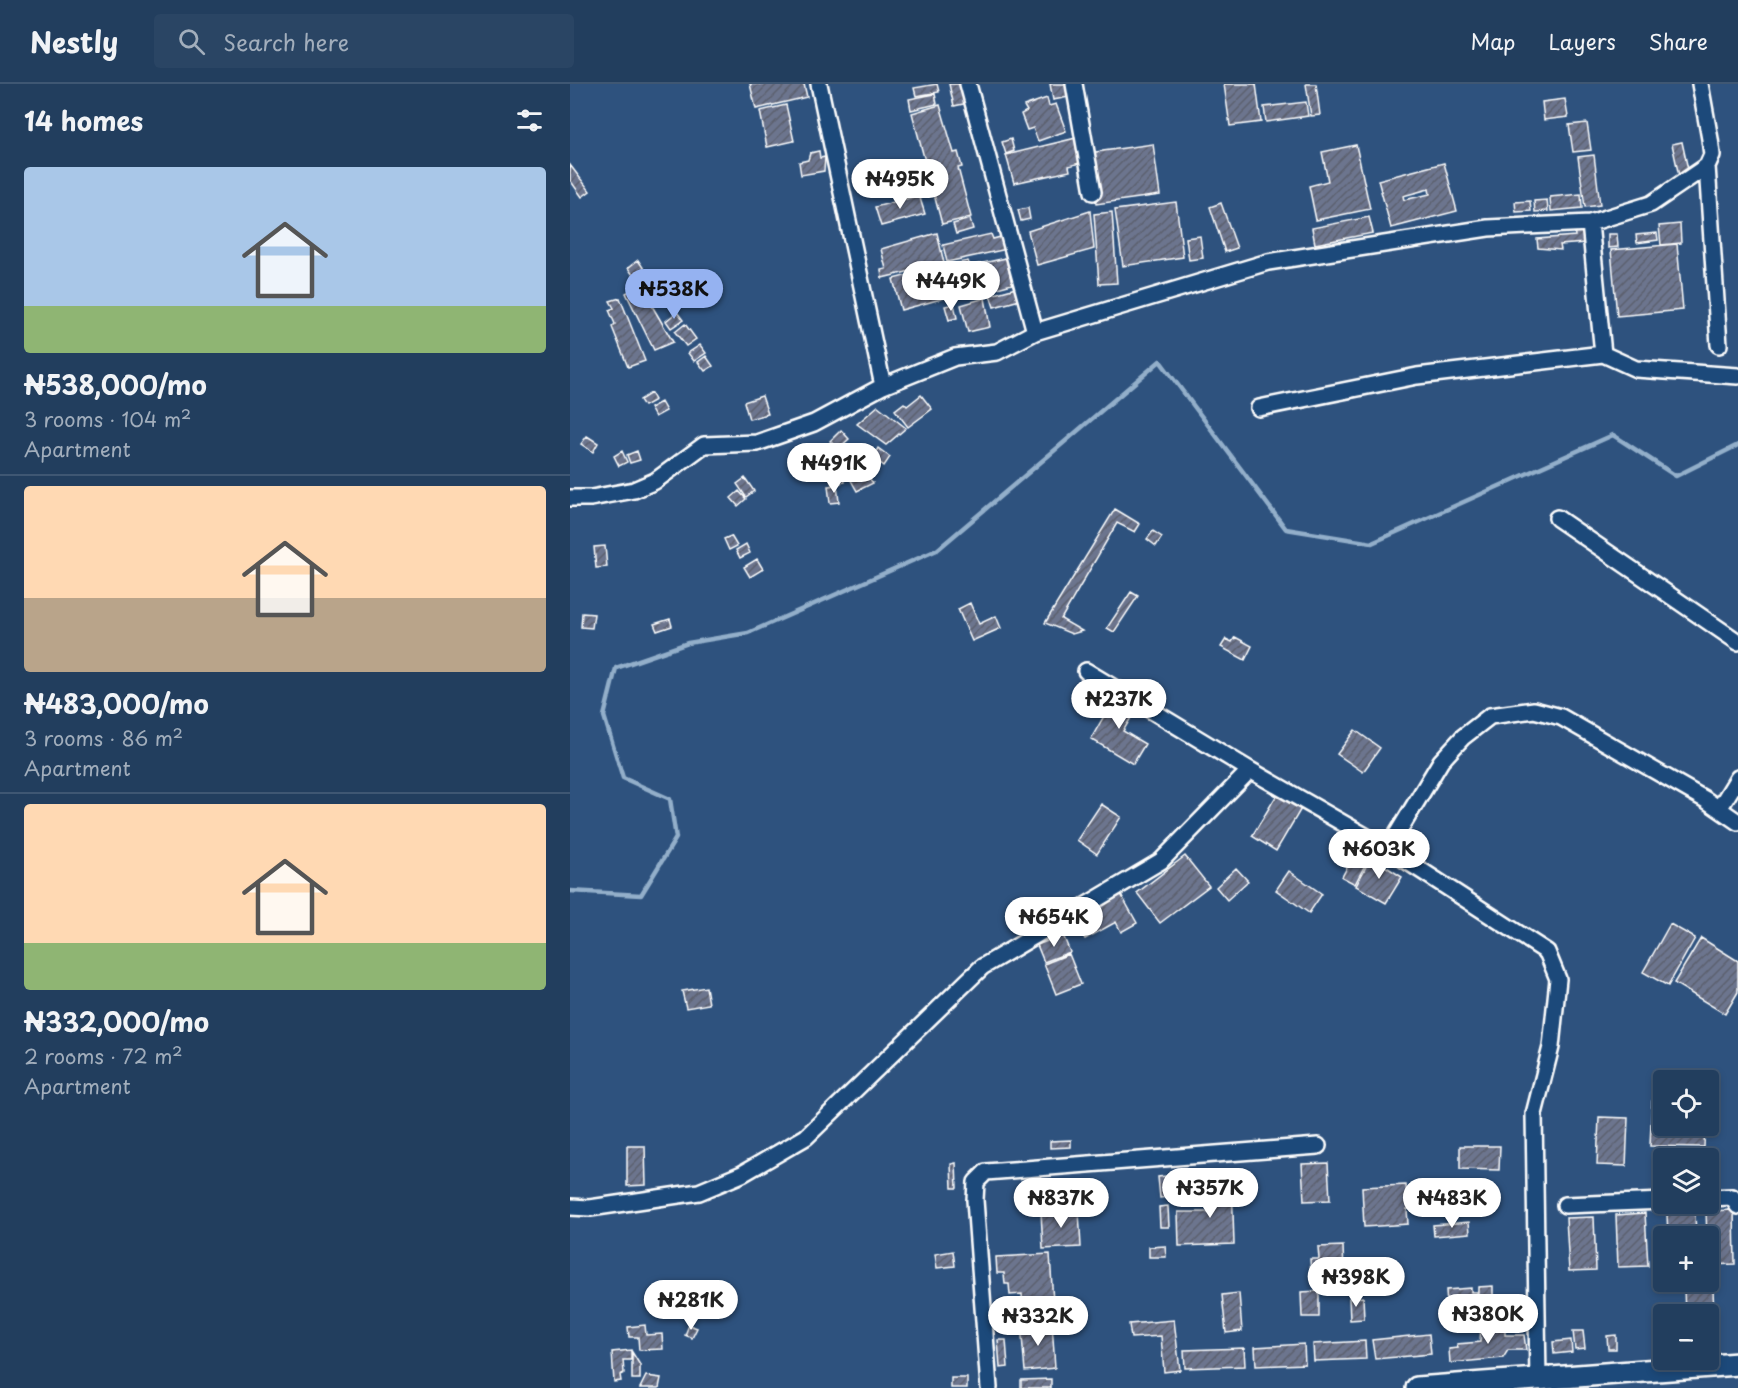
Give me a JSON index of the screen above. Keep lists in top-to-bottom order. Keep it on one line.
{"page":{"header":"Nestly","search":"Search here","nav":["Map","Layers","Share"],"heading":"14 homes","list":[{"name":"₦538,000/mo","note":"3 rooms · 104 m² · Apartment"},{"name":"₦483,000/mo","note":"3 rooms · 86 m² · Apartment"},{"name":"₦332,000/mo","note":"2 rooms · 72 m² · Apartment"}],"price":["₦495K","₦449K","₦538K","₦491K","₦237K","₦603K","₦654K","₦357K","₦837K","₦483K","₦398K","₦281K","₦380K","₦332K"],"map_buttons":["+","−"]}}
